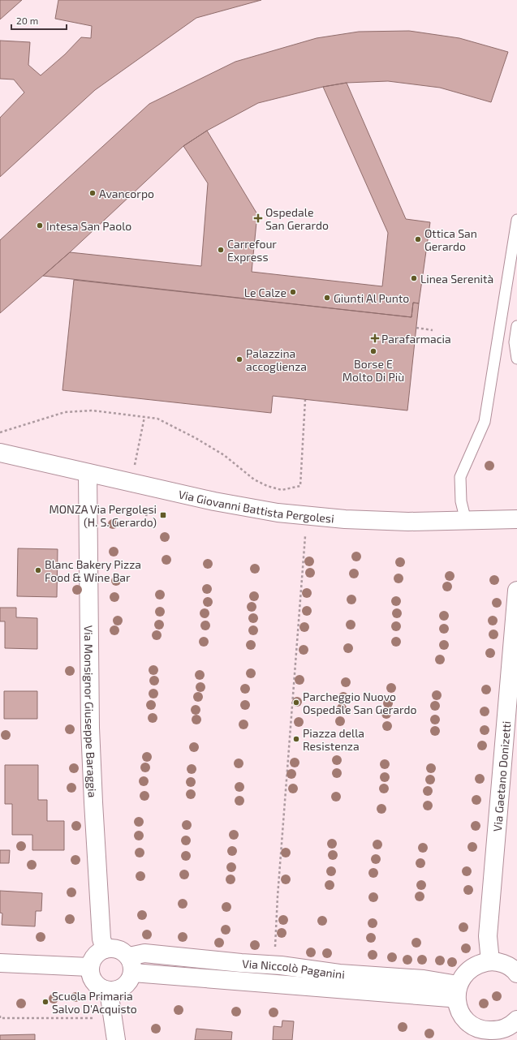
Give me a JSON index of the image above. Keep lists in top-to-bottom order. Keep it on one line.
{"streets":{"street":["Via Giovanni Battista Pergolesi","Via Monsignor Giuseppe Baraggia","Via Gaetano Donizetti","Via Niccolò Paganini"]},"crossings":[["Via Giovanni Battista Pergolesi","Via Monsignor Giuseppe Baraggia"],["Via Monsignor Giuseppe Baraggia","Via Niccolò Paganini"]],"places":{"other":["Avancorpo","Intesa San Paolo","Ottica San Gerardo","Carrefour Express","Linea Serenità","Le Calze","Giunti Al Punto","Borse E Molto Di Più","Palazzina accoglienza","Blanc Bakery Pizza Food & Wine Bar","Parcheggio Nuovo Ospedale San Gerardo","Piazza della Resistenza","Scuola Primaria Salvo D'Acquisto"],"health":["Ospedale San Gerardo","Parafarmacia"],"transit":["MONZA Via Pergolesi (H. S. Gerardo)"]},"scale_bar":"20 m"}
